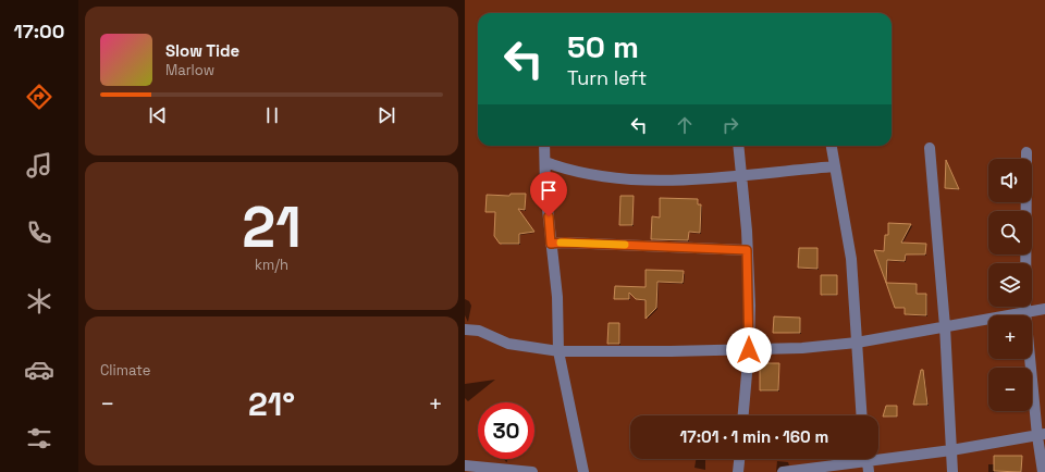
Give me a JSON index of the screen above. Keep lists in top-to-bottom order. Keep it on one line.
{"page":{"tabs":"17:00","turn":["50 m","Turn left"],"song":["Slow Tide","Marlow"],"map_buttons":["+","−"],"tile":[["21","km/h"],"Climate"],"heat":["−","21°","+"],"limit":"30","trip":"17:01 · 1 min · 160 m"}}
